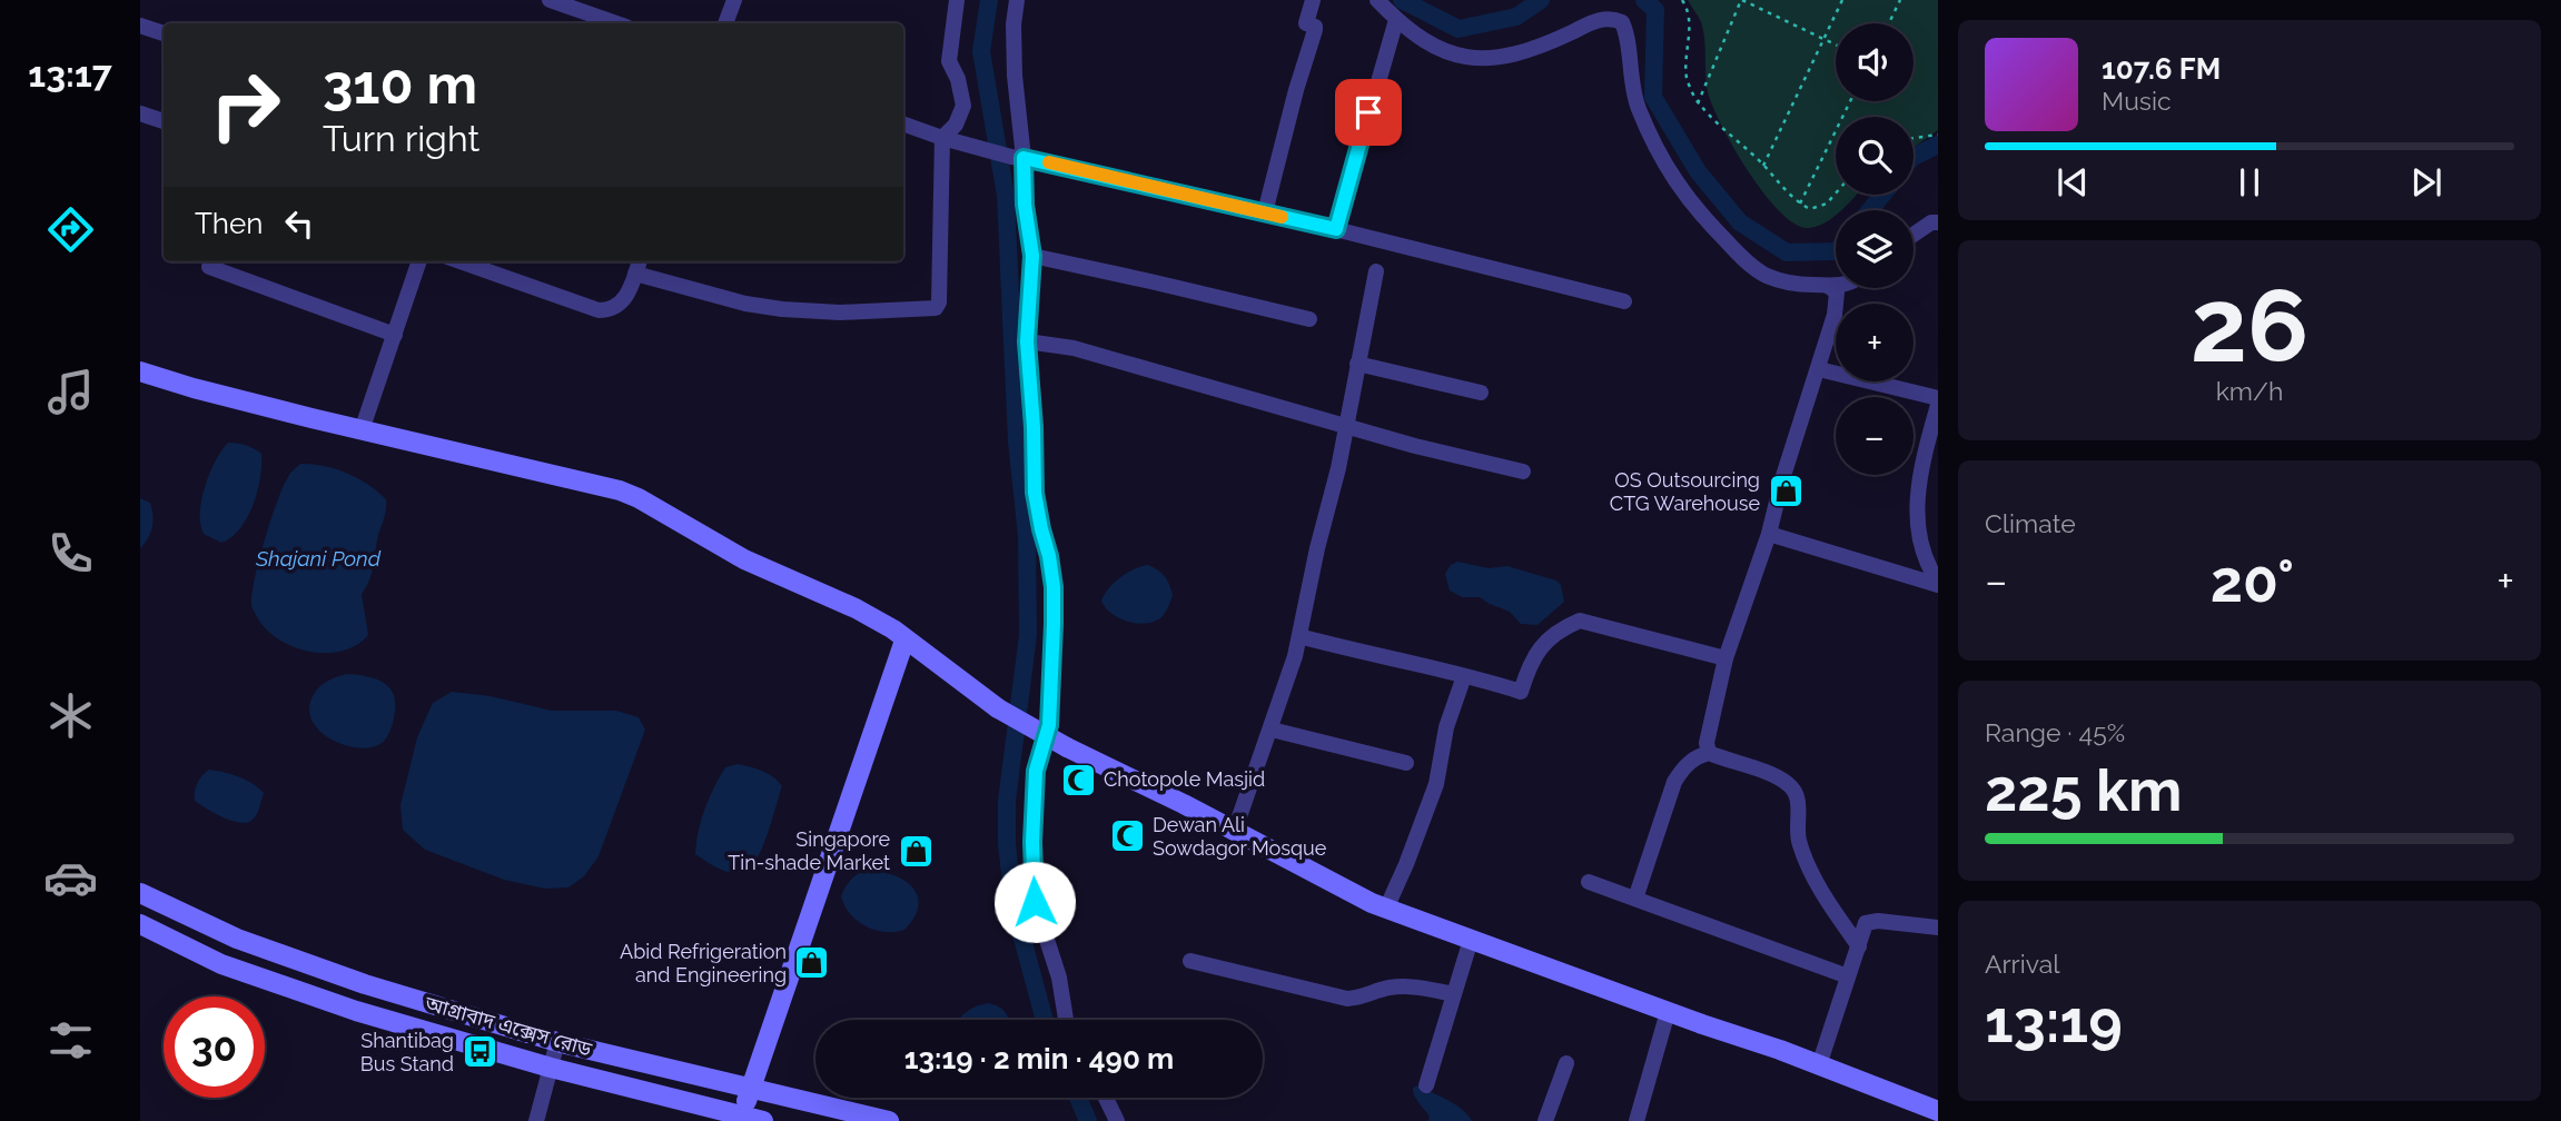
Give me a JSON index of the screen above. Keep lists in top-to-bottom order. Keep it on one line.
{"streets":{"street":["আগ্রাবাদ এক্সেস রোড"]},"water":["Shajani Pond"],"places":{"shop":["OS Outsourcing CTG Warehouse","Singapore Tin-shade Market","Abid Refrigeration and Engineering"],"mosque":["Chotopole Masjid","Dewan Ali Sowdagor Mosque"],"bus stop":["Shantibag Bus Stand"]},"page":{"tabs":"13:17","map_buttons":["+","−"],"turn":["310 m","Turn right"],"song":["107.6 FM","Music"],"then":"Then","tile":[["26","km/h"],"Climate",["Range · 45%","225 km"],["Arrival","13:19"]],"heat":["−","20°","+"],"limit":"30","trip":"13:19 · 2 min · 490 m"}}
